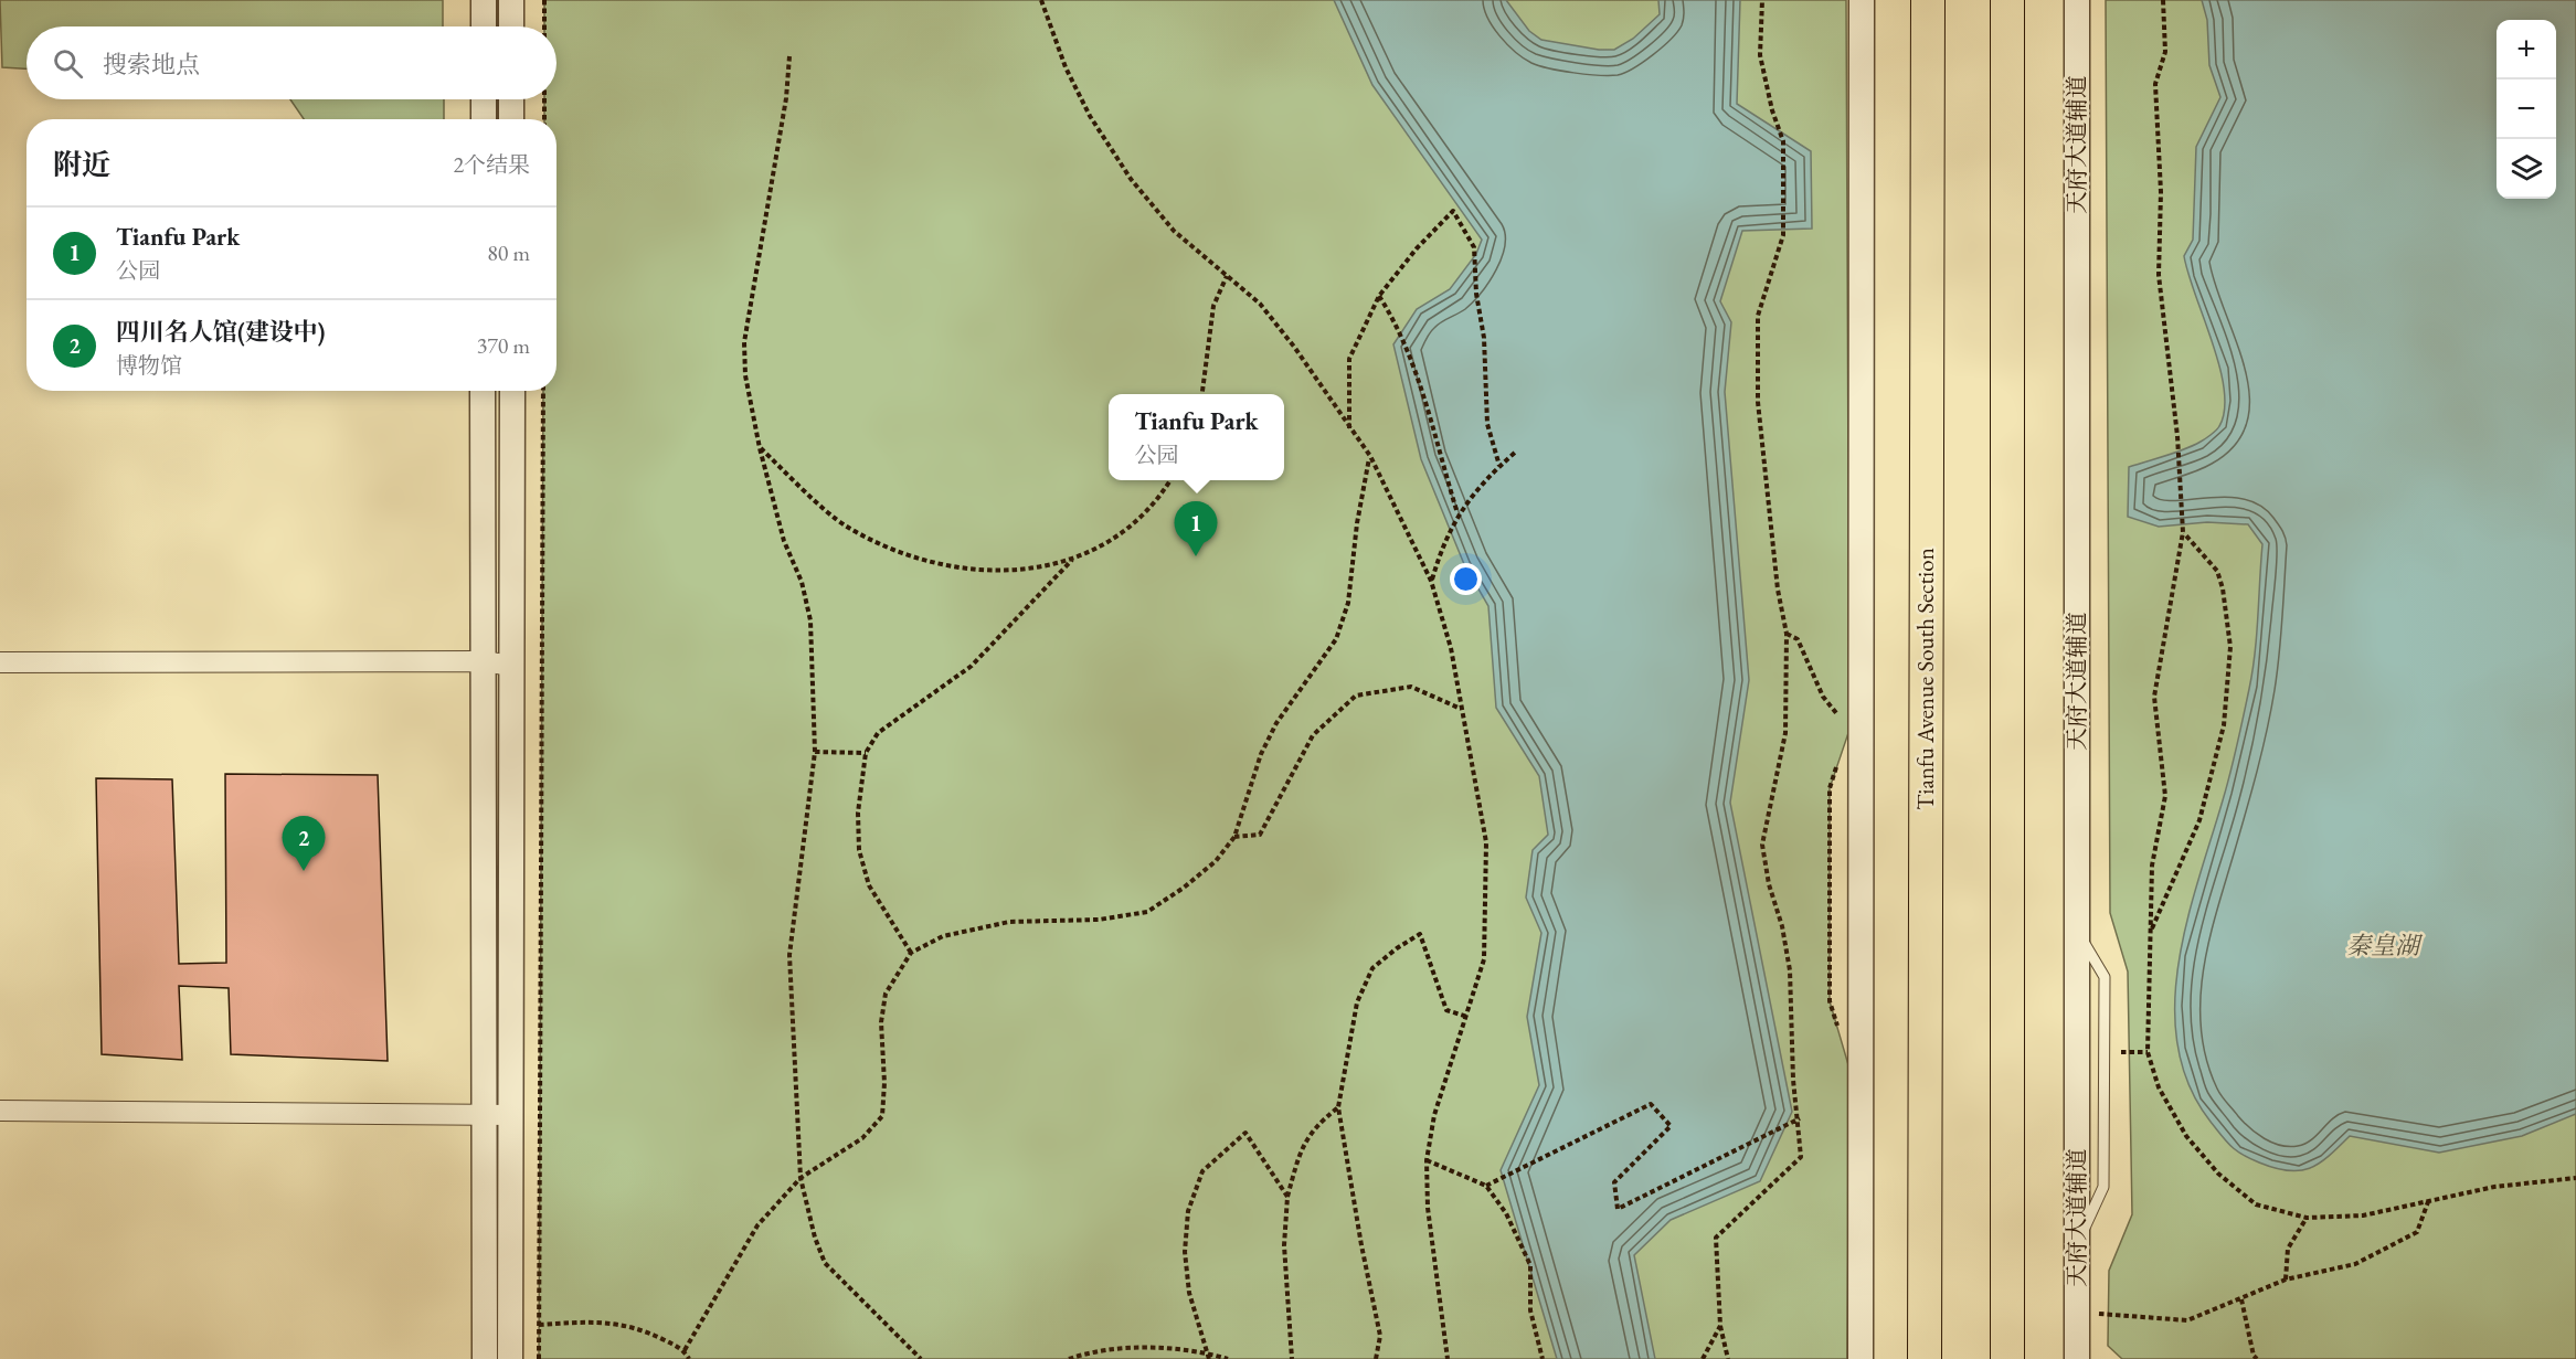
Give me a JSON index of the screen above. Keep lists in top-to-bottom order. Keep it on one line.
{"streets":{"highway":["Tianfu Avenue South Section"],"street":["天府大道辅道"]},"water":["秦皇湖"],"page":{"map_buttons":["+","−"],"search":"搜索地点","heading":["附近","2个结果"],"list":[{"mark":"1","name":"Tianfu Park","note":"公园","value":"80 m"},{"mark":"2","name":"四川名人馆(建设中)","note":"博物馆","value":"370 m"}],"popup":["Tianfu Park","公园"],"pins":["1","2"]}}
